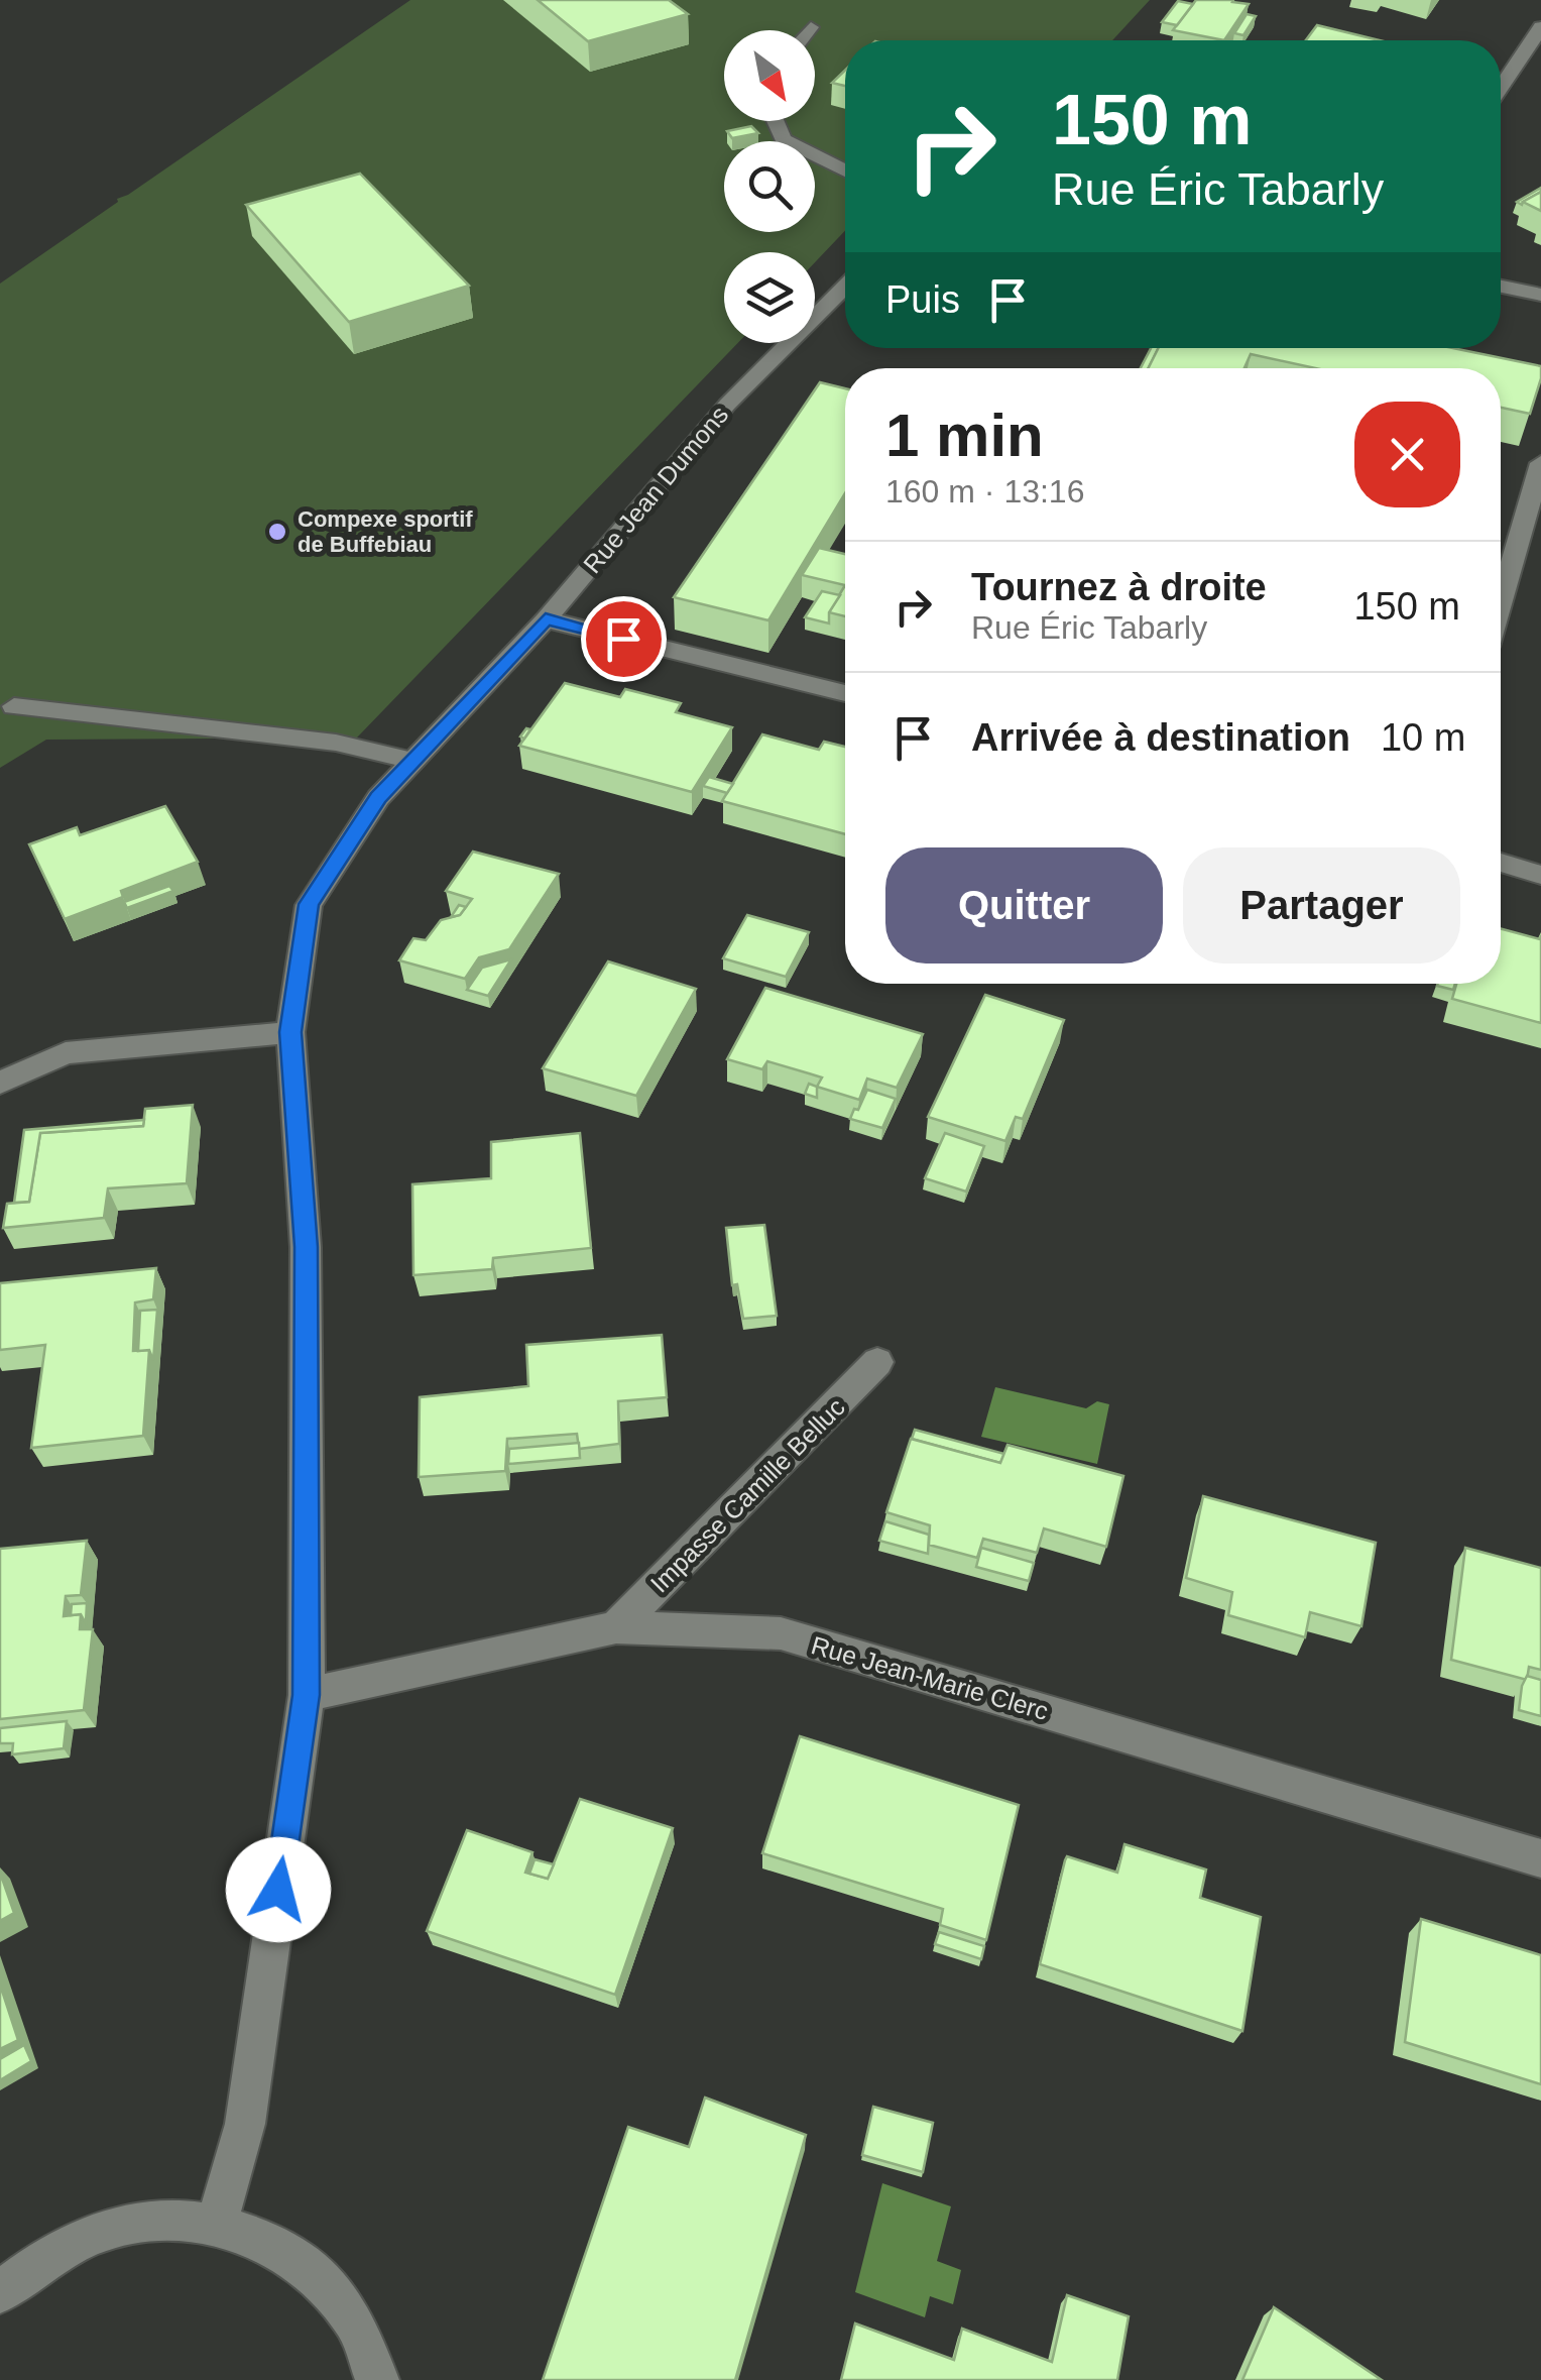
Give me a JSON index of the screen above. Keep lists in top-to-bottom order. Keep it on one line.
{"streets":{"street":["Rue Jean Dumons","Impasse Camille Belluc","Rue Jean-Marie Clerc"]},"crossings":[["Rue Jean Dumons","Rue Jean-Marie Clerc"],["Impasse Camille Belluc","Rue Jean-Marie Clerc"]],"places":["Compexe sportif de Buffebiau"],"north":"bottom right","page":{"turn":["150 m","Rue Éric Tabarly"],"then":"Puis","heading":["1 min","160 m · 13:16"],"list":[{"name":"Tournez à droite","note":"Rue Éric Tabarly","value":"150 m"},{"name":"Arrivée à destination","value":"10 m"}],"buttons":["Quitter","Partager"]}}
